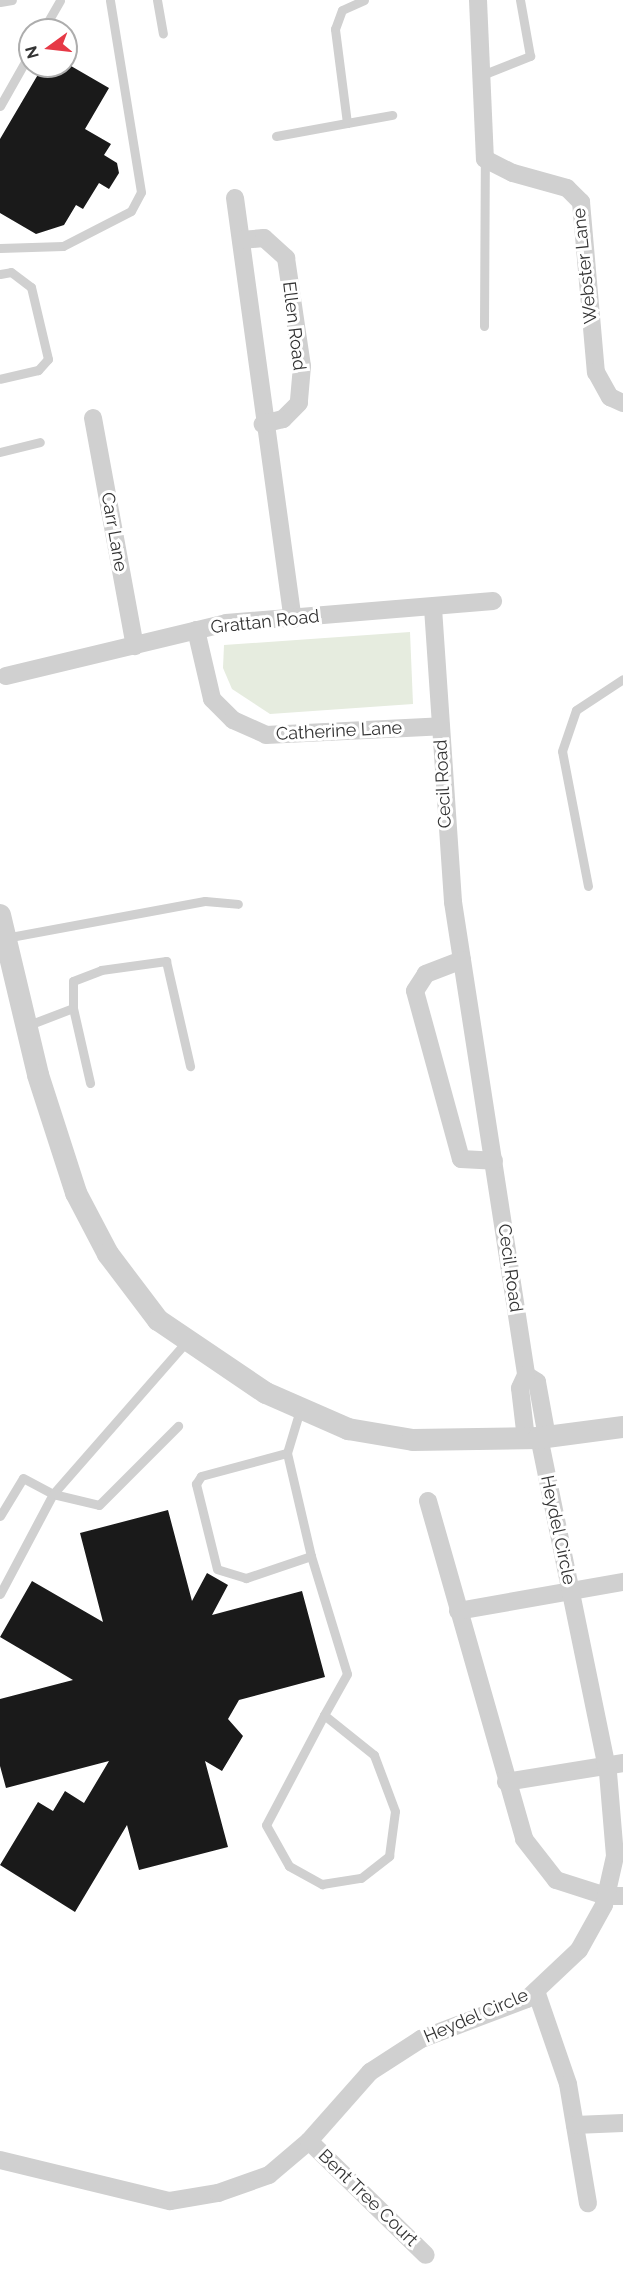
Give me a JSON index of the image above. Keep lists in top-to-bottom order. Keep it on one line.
{"streets":{"street":["Webster Lane","Ellen Road","Carr Lane","Grattan Road","Catherine Lane","Cecil Road","Heydel Circle","Bent Tree Court"]},"crossings":[["Carr Lane","Grattan Road"],["Grattan Road","Catherine Lane"],["Grattan Road","Cecil Road"],["Catherine Lane","Cecil Road"],["Cecil Road","Heydel Circle"],["Heydel Circle","Bent Tree Court"]],"north":"left"}
